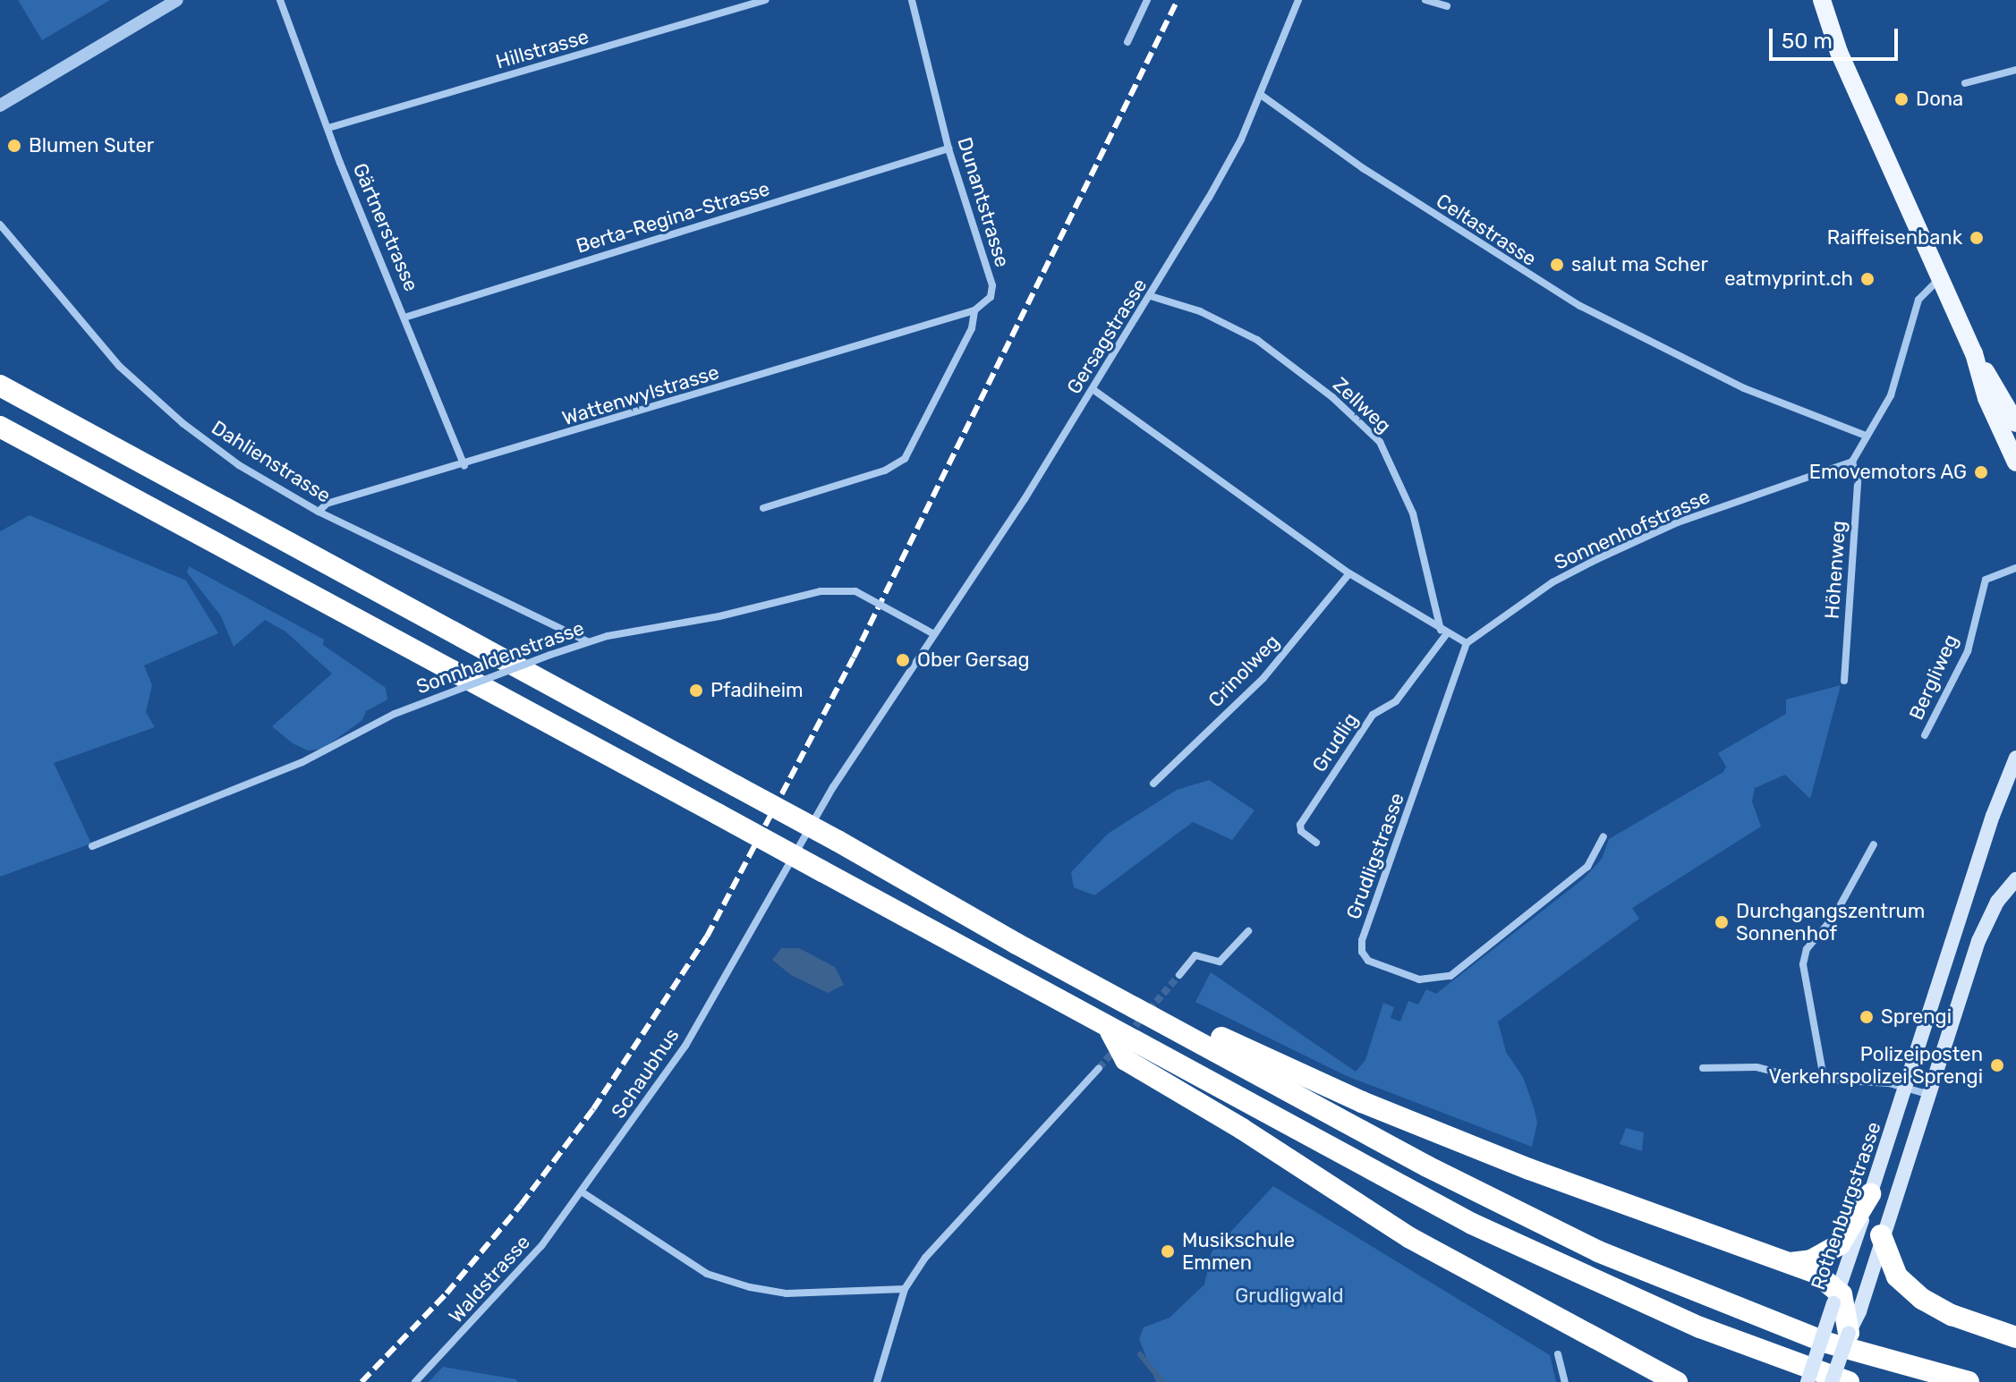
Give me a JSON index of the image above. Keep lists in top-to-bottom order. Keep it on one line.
{"streets":{"main road":["Rothenburgstrasse"],"street":["Hillstrasse","Dunantstrasse","Berta-Regina-Strasse","Gärtnerstrasse","Celtastrasse","Gersagstrasse","Wattenwylstrasse","Zellweg","Dahlienstrasse","Sonnenhofstrasse","Höhenweg","Sonnhaldenstrasse","Crinolweg","Bergliweg","Grudlig","Grudligstrasse","Schaubhus","Waldstrasse"]},"crossings":[["Hillstrasse","Gärtnerstrasse"],["Dunantstrasse","Berta-Regina-Strasse"],["Dunantstrasse","Wattenwylstrasse"],["Berta-Regina-Strasse","Gärtnerstrasse"],["Gärtnerstrasse","Wattenwylstrasse"],["Celtastrasse","Gersagstrasse"],["Gersagstrasse","Zellweg"],["Gersagstrasse","Sonnhaldenstrasse"],["Gersagstrasse","Schaubhus"],["Wattenwylstrasse","Dahlienstrasse"],["Zellweg","Grudlig"],["Dahlienstrasse","Sonnhaldenstrasse"],["Sonnenhofstrasse","Höhenweg"],["Sonnenhofstrasse","Grudligstrasse"],["Schaubhus","Waldstrasse"]],"parks":["Grudligwald"],"places":["Dona","Blumen Suter","Raiffeisenbank","salut ma Scher","eatmyprint.ch","Emovemotors AG","Ober Gersag","Pfadiheim","Durchgangszentrum Sonnenhof","Sprengi","Polizeiposten Verkehrspolizei Sprengi","Musikschule Emmen"],"scale_bar":"50 m"}
